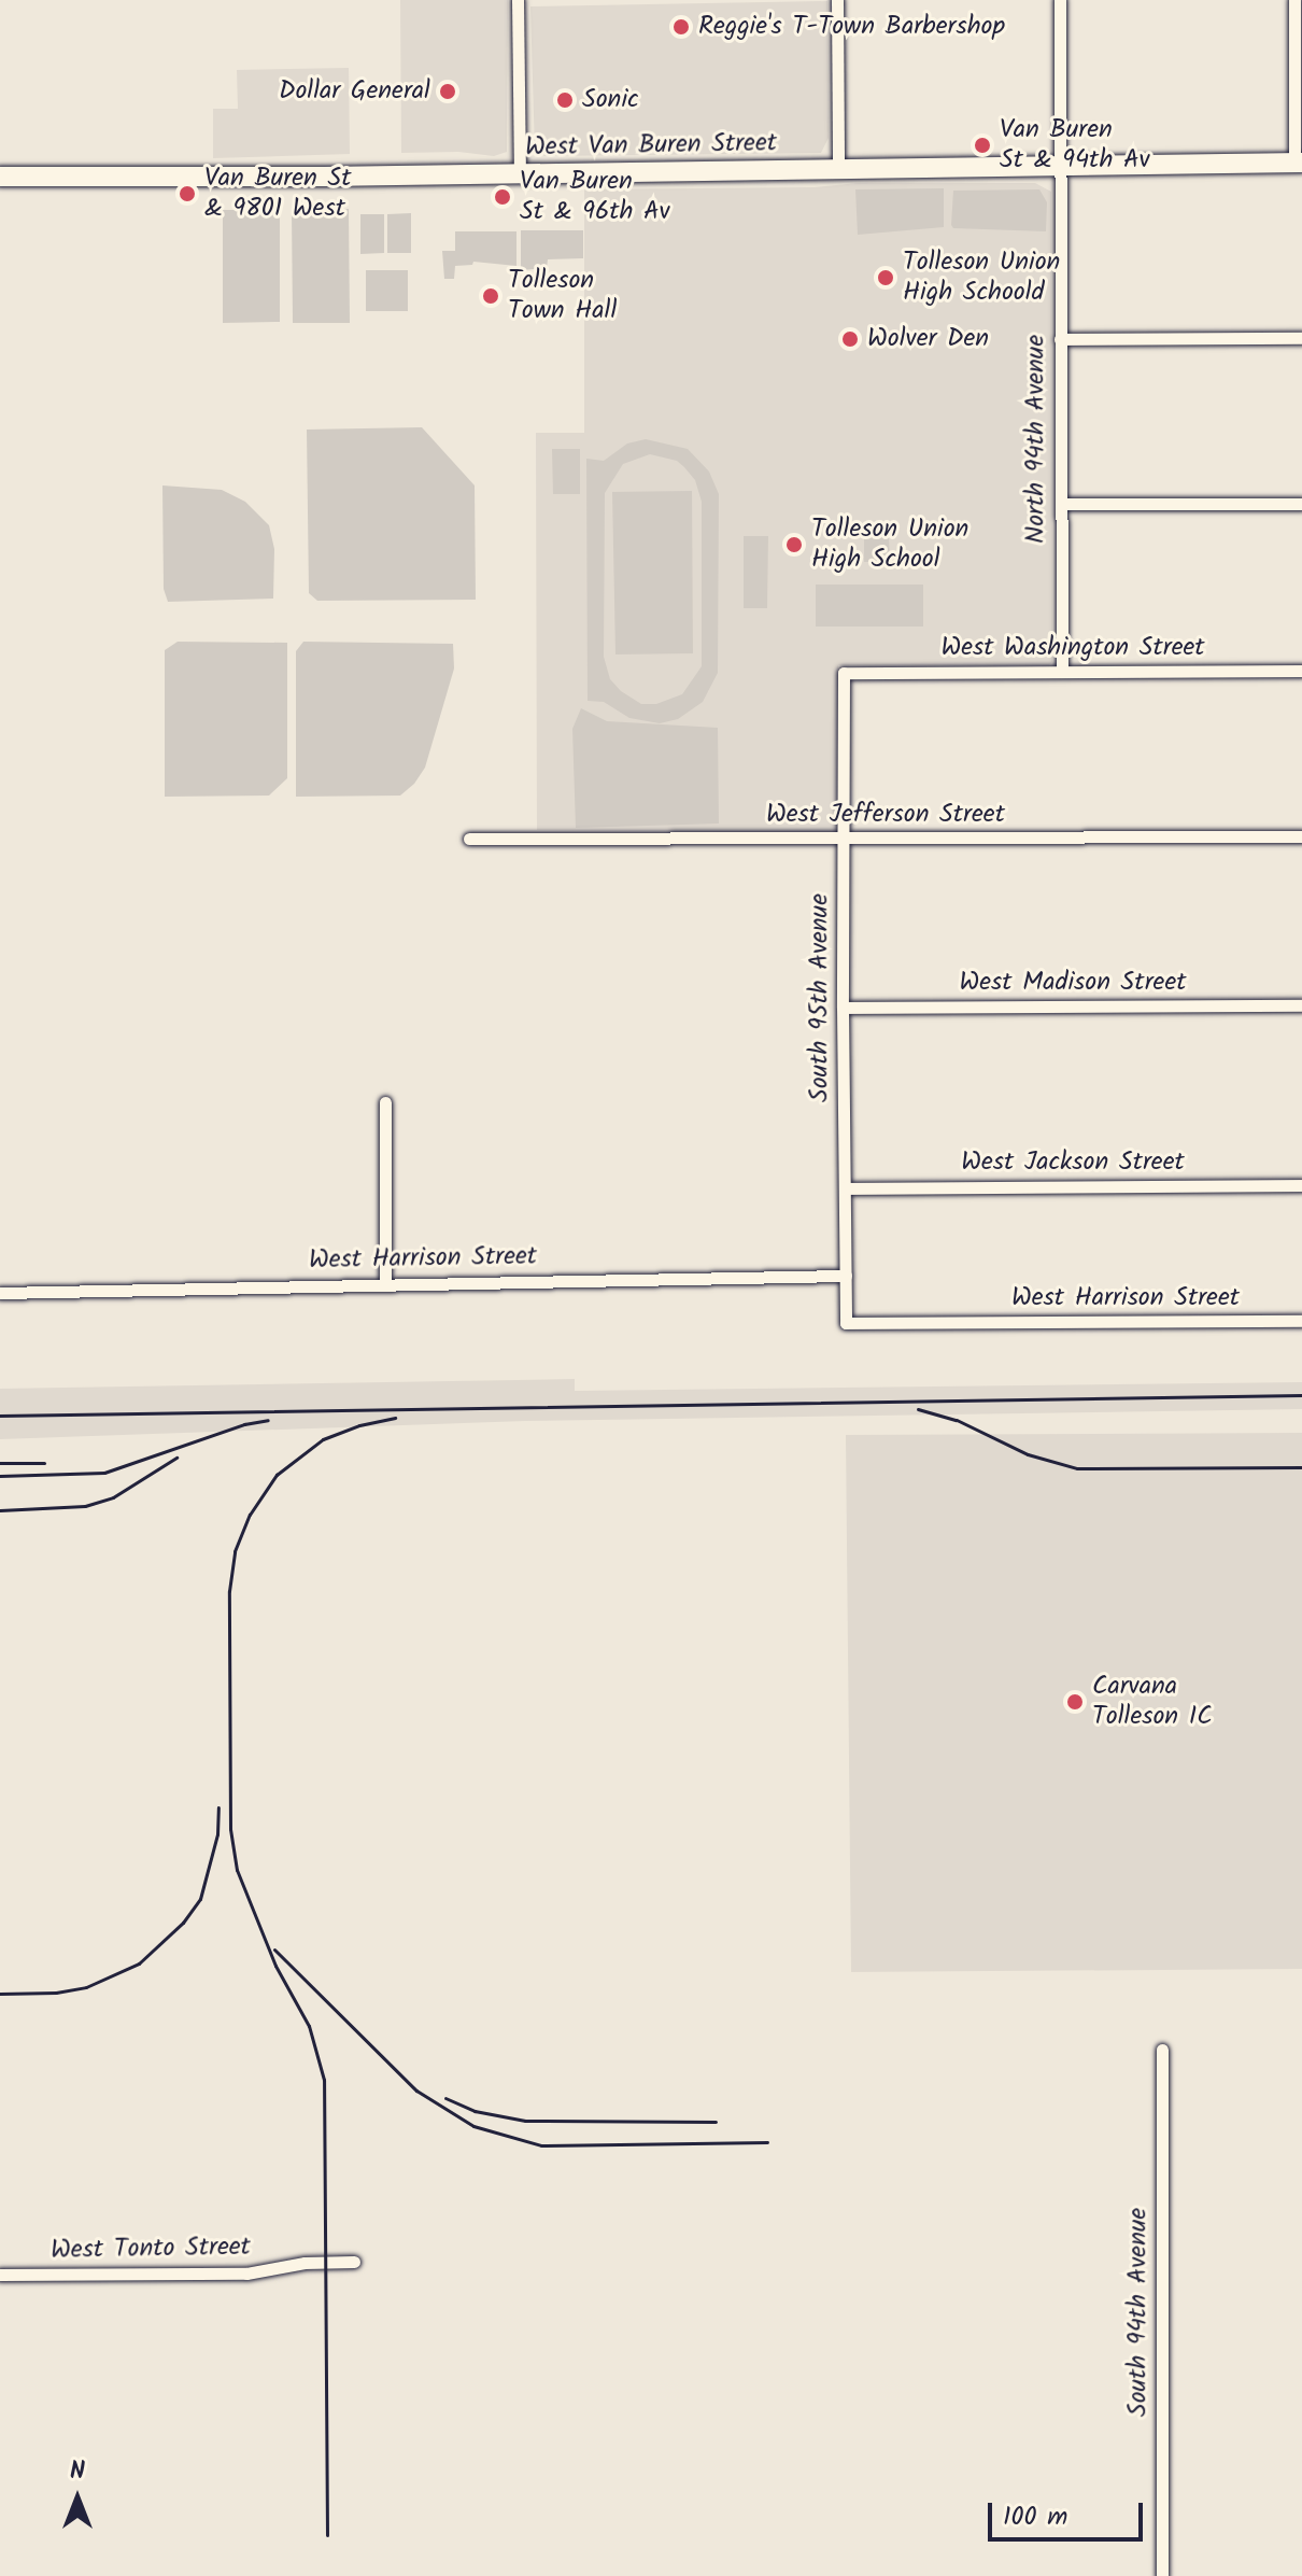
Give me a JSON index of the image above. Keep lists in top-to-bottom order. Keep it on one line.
{"streets":{"main road":["West Van Buren Street"],"street":["North 94th Avenue","West Washington Street","West Jefferson Street","West Madison Street","South 95th Avenue","West Jackson Street","West Harrison Street","West Tonto Street","South 94th Avenue"]},"crossings":[["West Van Buren Street","North 94th Avenue"],["North 94th Avenue","West Washington Street"],["West Washington Street","South 95th Avenue"],["West Jefferson Street","South 95th Avenue"],["West Madison Street","South 95th Avenue"],["South 95th Avenue","West Jackson Street"],["South 95th Avenue","West Harrison Street"]],"places":["Reggie's T-Town Barbershop","Dollar General","Sonic","Van Buren St & 94th Av","Van Buren St & 9801 West","Van Buren St & 96th Av","Tolleson Union High Schoold","Tolleson Town Hall","Wolver Den","Tolleson Union High School","Carvana Tolleson IC"],"scale_bar":"100 m","north":"top"}
